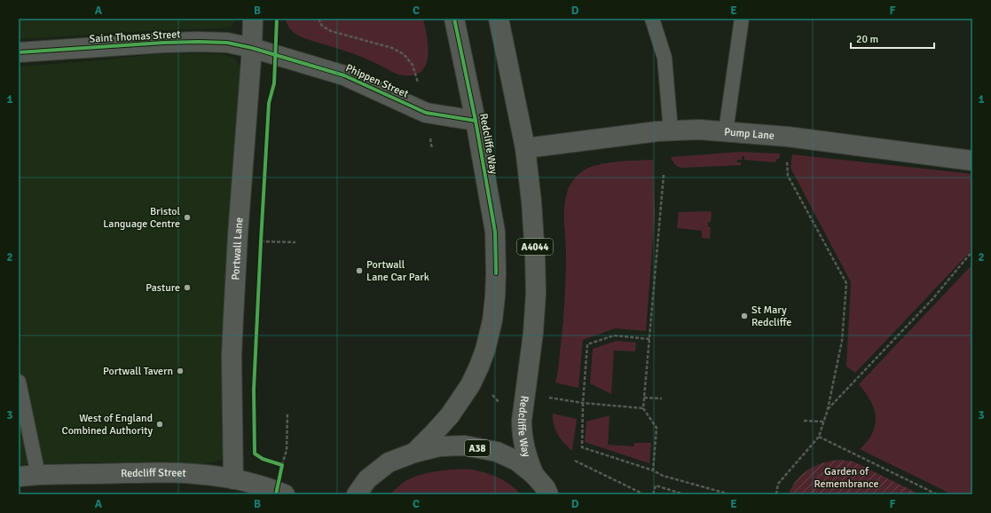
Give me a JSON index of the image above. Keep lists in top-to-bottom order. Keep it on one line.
{"streets":{"main road":["Redcliffe Way","A4044","A38"],"street":["Saint Thomas Street","Phippen Street","Pump Lane","Portwall Lane","Redcliff Street"]},"crossings":[["Saint Thomas Street","Phippen Street"],["Saint Thomas Street","Portwall Lane"],["Phippen Street","Redcliffe Way"],["Phippen Street","Portwall Lane"],["Pump Lane","Redcliffe Way"],["Redcliffe Way","A38"],["Portwall Lane","Redcliff Street"]],"parks":["Garden of Remembrance"],"places":["Bristol Language Centre","Portwall Lane Car Park","Pasture","St Mary Redcliffe","Portwall Tavern","West of England Combined Authority"],"scale_bar":"20 m","grid":{"columns":["A","B","C","D","E","F"],"rows":["1","2","3"]}}
